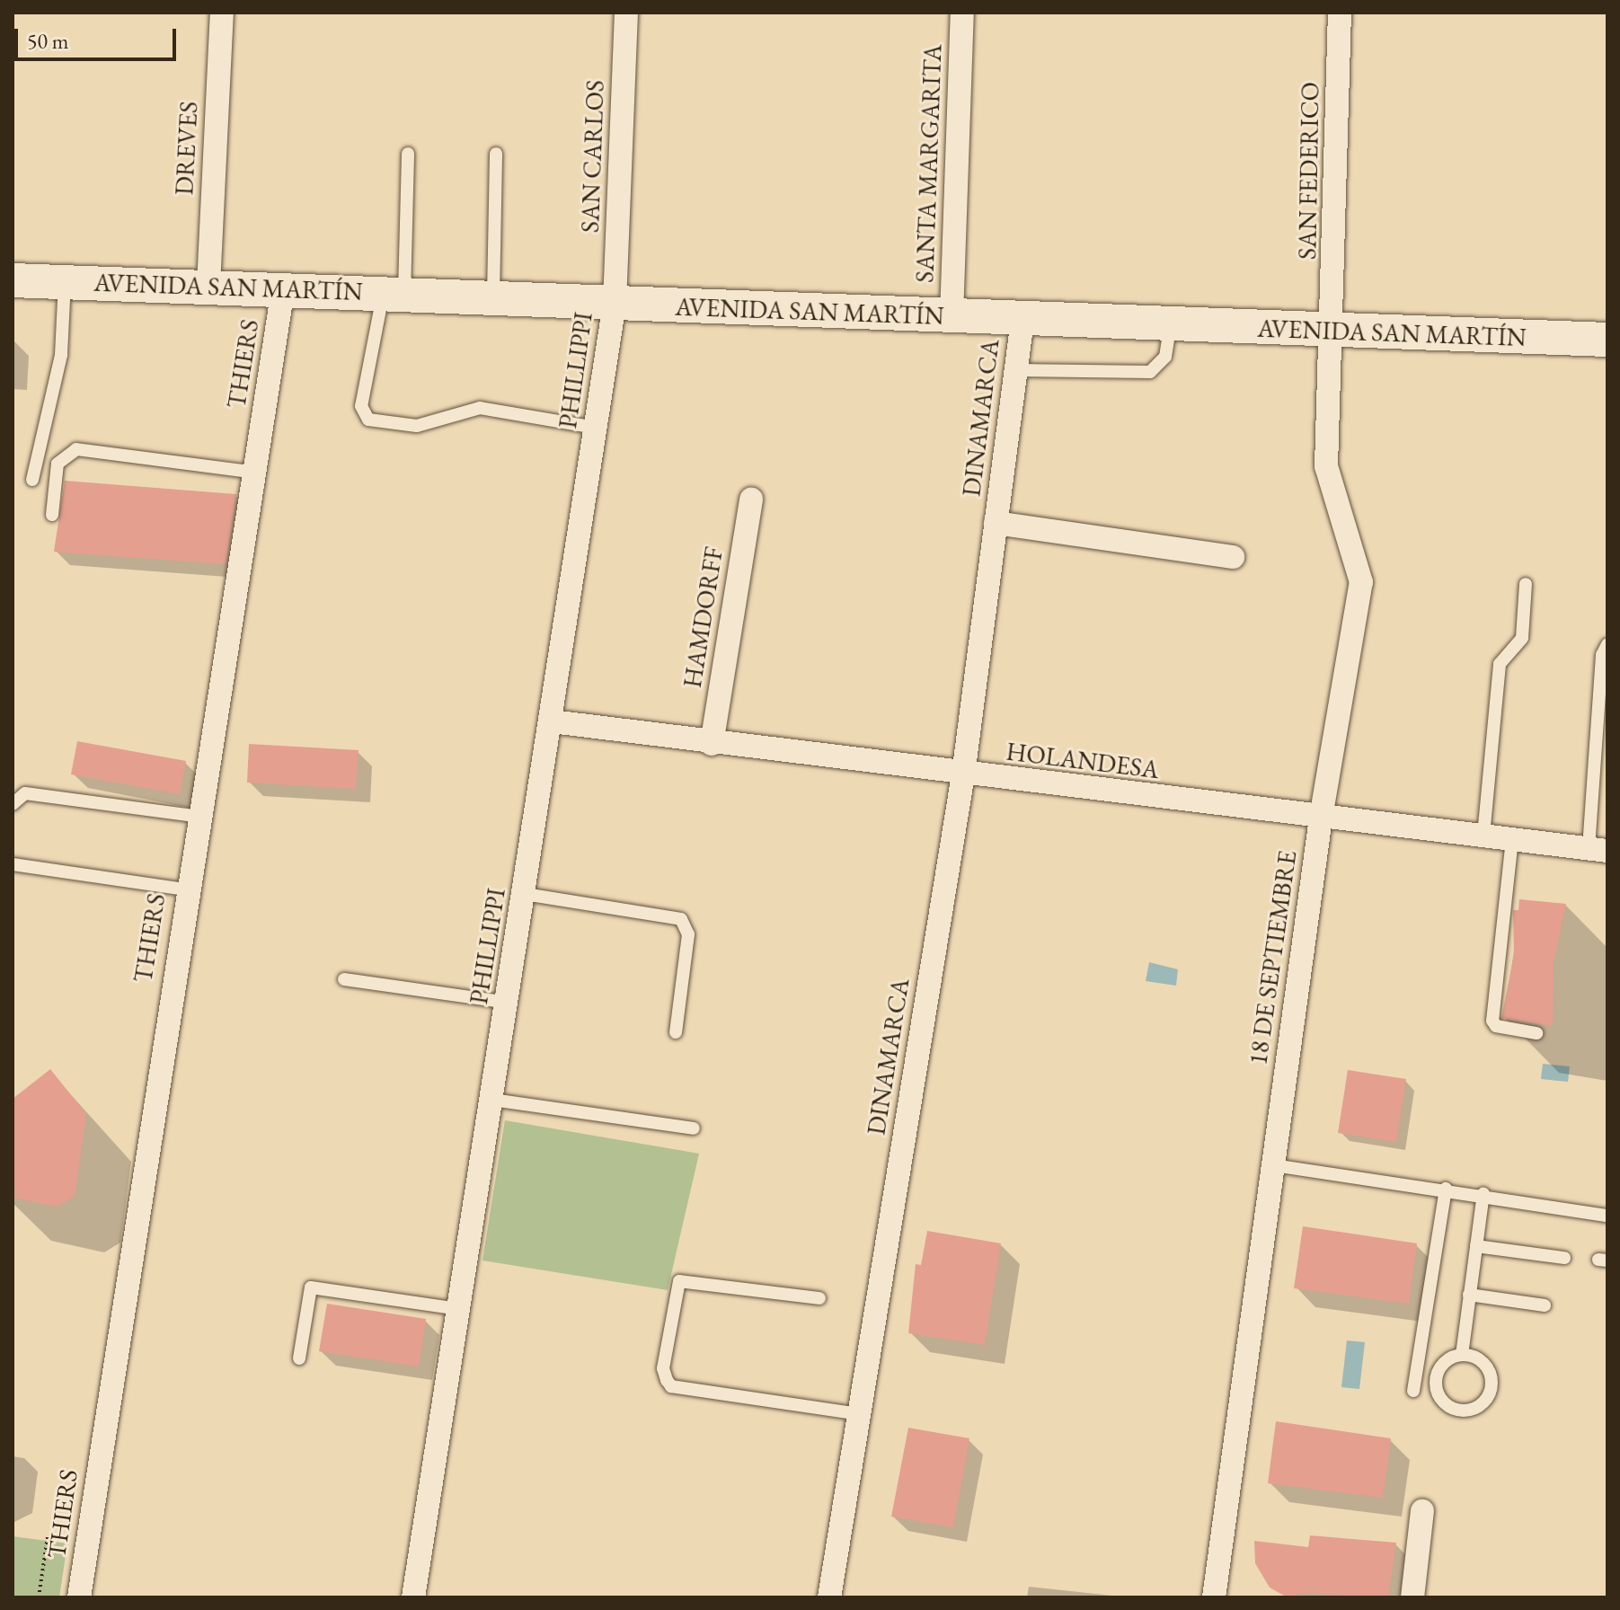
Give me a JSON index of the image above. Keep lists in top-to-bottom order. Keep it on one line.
{"streets":{"main road":["AVENIDA SAN MARTÍN"],"street":["DREVES","SAN CARLOS","SANTA MARGARITA","SAN FEDERICO","THIERS","PHILLIPPI","DINAMARCA","HAMDORFF","HOLANDESA","18 DE SEPTIEMBRE"]},"crossings":[["DREVES","AVENIDA SAN MARTÍN"],["SAN CARLOS","AVENIDA SAN MARTÍN"],["SAN CARLOS","PHILLIPPI"],["SANTA MARGARITA","AVENIDA SAN MARTÍN"],["SAN FEDERICO","AVENIDA SAN MARTÍN"],["SAN FEDERICO","18 DE SEPTIEMBRE"],["AVENIDA SAN MARTÍN","THIERS"],["AVENIDA SAN MARTÍN","PHILLIPPI"],["AVENIDA SAN MARTÍN","DINAMARCA"],["AVENIDA SAN MARTÍN","18 DE SEPTIEMBRE"],["PHILLIPPI","HOLANDESA"],["DINAMARCA","HOLANDESA"],["HAMDORFF","HOLANDESA"],["HOLANDESA","18 DE SEPTIEMBRE"]],"scale_bar":"50 m"}
